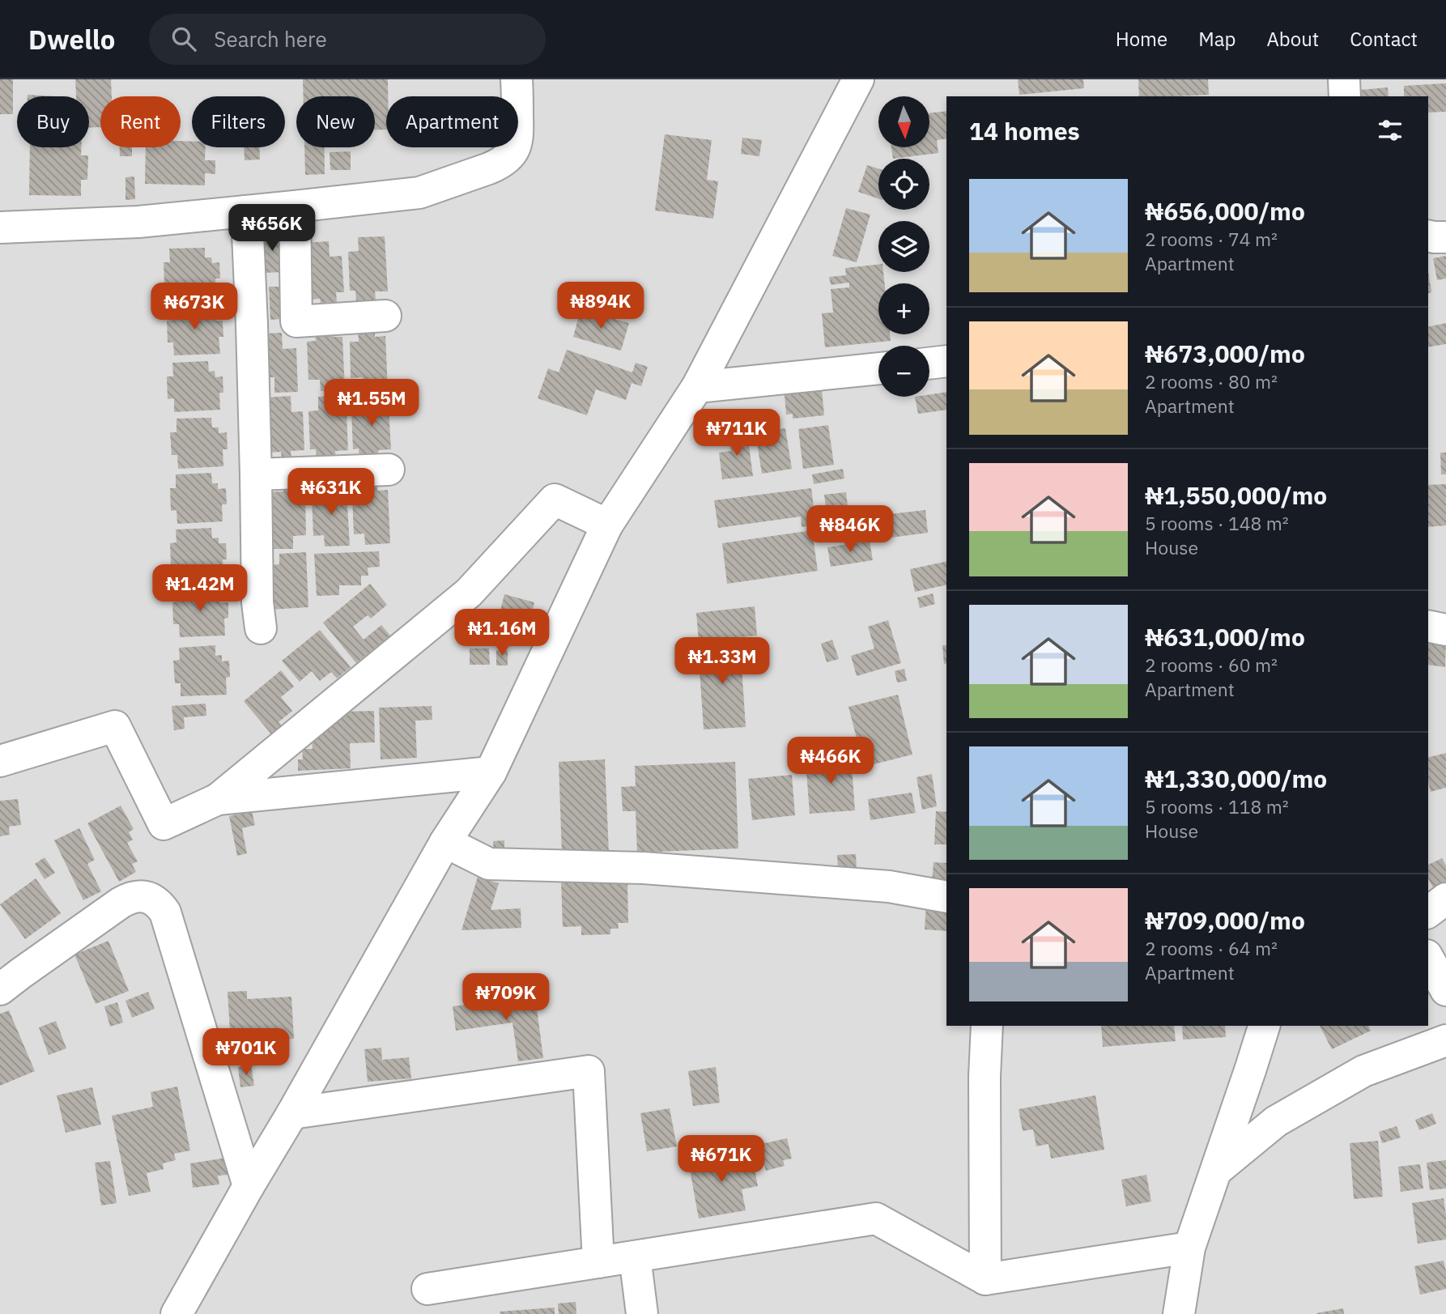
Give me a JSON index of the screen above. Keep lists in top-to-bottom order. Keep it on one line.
{"north":"bottom","page":{"header":"Dwello","search":"Search here","nav":["Home","Map","About","Contact"],"map_buttons":["+","−"],"chip":["Buy","Rent","Filters","New","Apartment"],"heading":"14 homes","list":[{"name":"₦656,000/mo","note":"2 rooms · 74 m² · Apartment"},{"name":"₦673,000/mo","note":"2 rooms · 80 m² · Apartment"},{"name":"₦1,550,000/mo","note":"5 rooms · 148 m² · House"},{"name":"₦631,000/mo","note":"2 rooms · 60 m² · Apartment"},{"name":"₦1,330,000/mo","note":"5 rooms · 118 m² · House"},{"name":"₦709,000/mo","note":"2 rooms · 64 m² · Apartment"}],"price":["₦656K","₦894K","₦673K","₦1.55M","₦711K","₦631K","₦846K","₦1.42M","₦1.16M","₦1.33M","₦466K","₦709K","₦701K","₦671K"]}}
